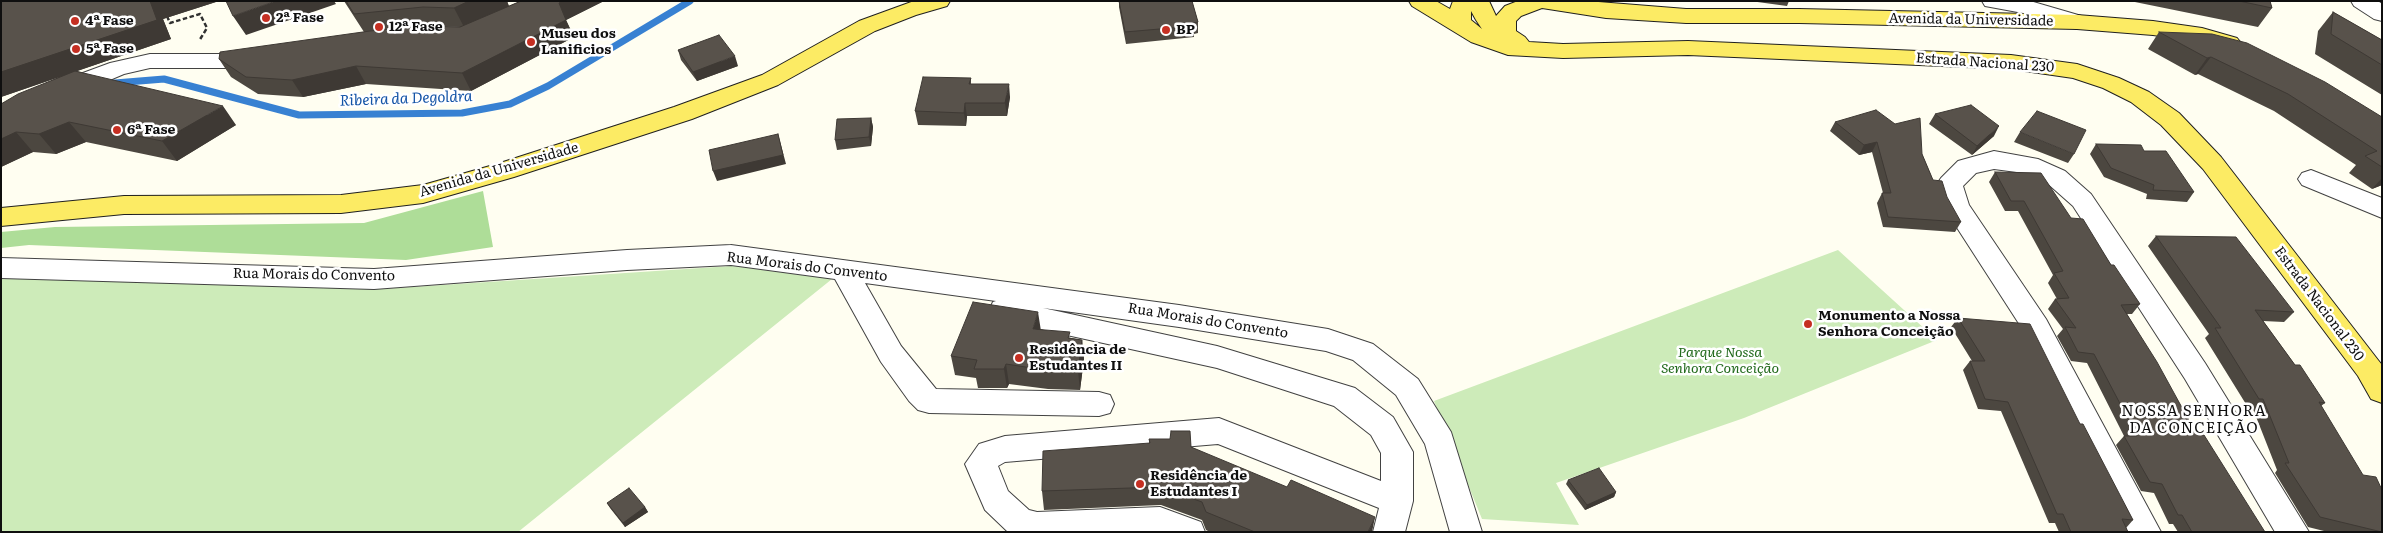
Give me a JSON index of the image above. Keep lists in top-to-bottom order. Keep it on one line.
{"streets":{"main road":["Avenida da Universidade","Estrada Nacional 230"],"street":["Rua Morais do Convento"]},"districts":["NOSSA SENHORA DA CONCEIÇÃO"],"water":["Ribeira da Degoldra"],"parks":["Parque Nossa Senhora Conceição"],"places":["2ª Fase","4ª Fase","12ª Fase","BP","Museu dos Lanificios","5ª Fase","6ª Fase","Monumento a Nossa Senhora Conceição","Residência de Estudantes II","Residência de Estudantes I"]}
